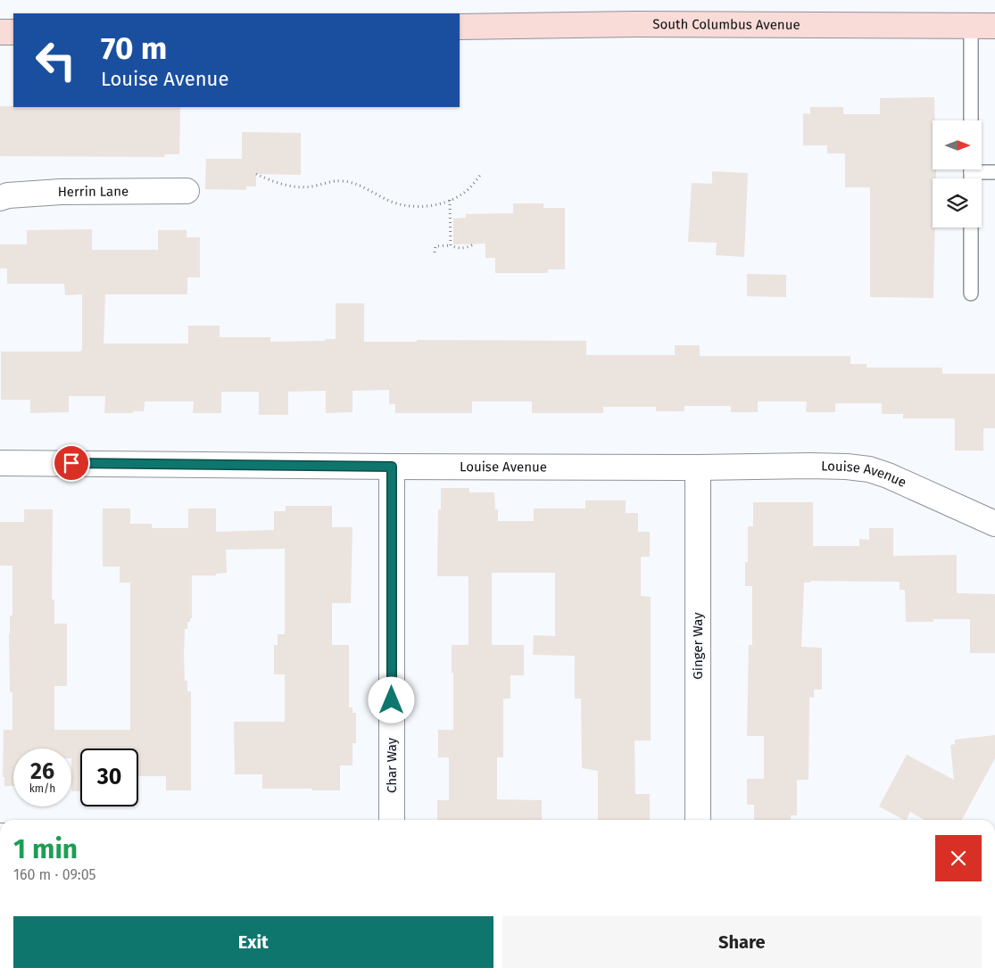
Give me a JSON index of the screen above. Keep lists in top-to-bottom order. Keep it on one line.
{"streets":{"main road":["South Columbus Avenue"],"street":["Herrin Lane","Louise Avenue","Ginger Way","Char Way"]},"crossings":[["Louise Avenue","Ginger Way"],["Louise Avenue","Char Way"]],"north":"right","page":{"turn":["70 m","Louise Avenue"],"speed":"26 km/h","limit":"30","heading":["1 min","160 m · 09:05"],"buttons":["Exit","Share"]}}
